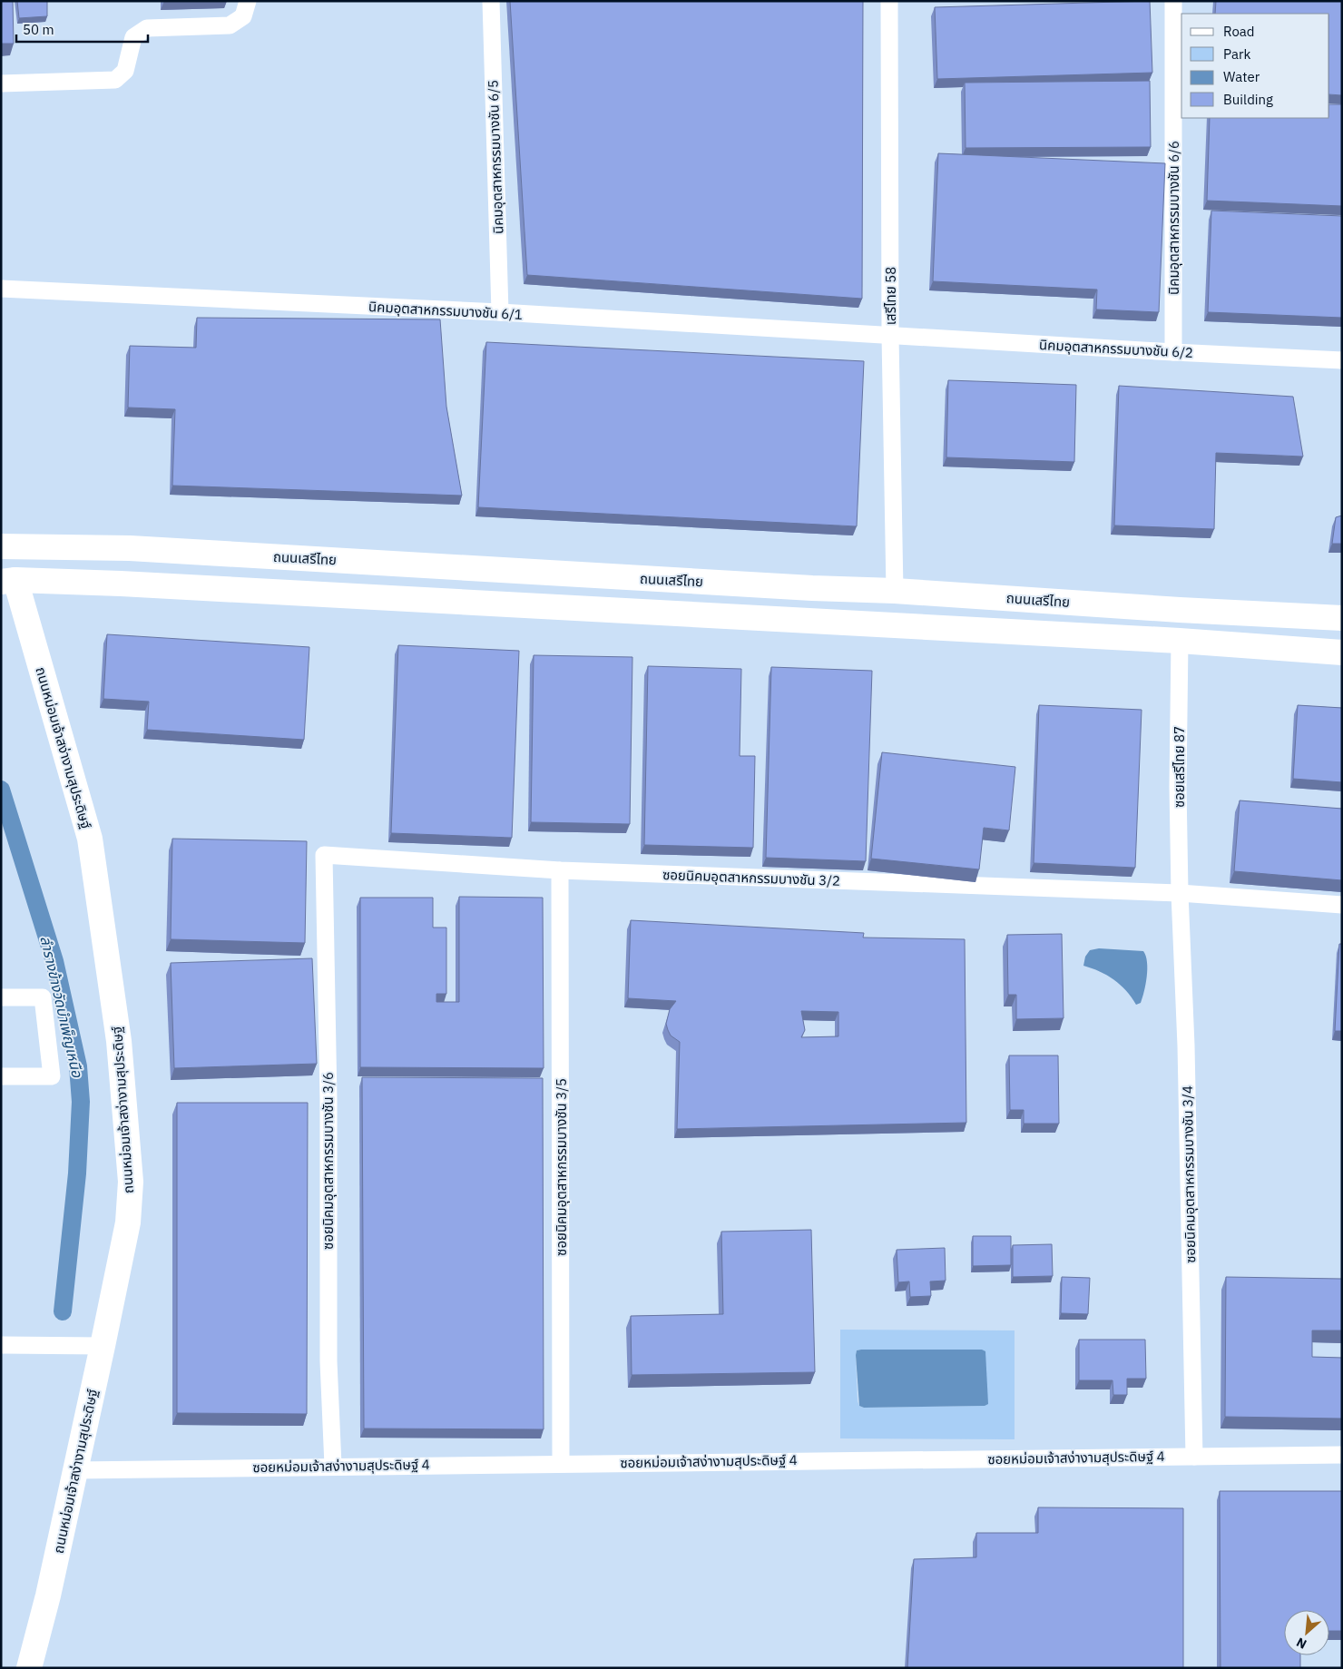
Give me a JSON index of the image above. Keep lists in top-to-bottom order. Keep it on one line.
{"streets":{"main road":["ถนนเสรีไทย","ถนนหม่อมเจ้าสง่างามสุประดิษฐ์"],"street":["นิคมอุตสาหกรรมบางชัน 6/5","นิคมอุตสาหกรรมบางชัน 6/6","เสรีไทย 58","นิคมอุตสาหกรรมบางชัน 6/1","นิคมอุตสาหกรรมบางชัน 6/2","ซอยเสรีไทย 87","ซอยนิคมอุตสาหกรรมบางชัน 3/2","ซอยนิคมอุตสาหกรรมบางชัน 3/6","ซอยนิคมอุตสาหกรรมบางชัน 3/5","ซอยนิคมอุตสาหกรรมบางชัน 3/4","ซอยหม่อมเจ้าสง่างามสุประดิษฐ์ 4"]},"crossings":[["นิคมอุตสาหกรรมบางชัน 6/5","นิคมอุตสาหกรรมบางชัน 6/1"],["นิคมอุตสาหกรรมบางชัน 6/6","นิคมอุตสาหกรรมบางชัน 6/2"],["เสรีไทย 58","นิคมอุตสาหกรรมบางชัน 6/1"],["เสรีไทย 58","นิคมอุตสาหกรรมบางชัน 6/2"],["เสรีไทย 58","ถนนเสรีไทย"],["นิคมอุตสาหกรรมบางชัน 6/1","นิคมอุตสาหกรรมบางชัน 6/2"],["ถนนหม่อมเจ้าสง่างามสุประดิษฐ์","ซอยหม่อมเจ้าสง่างามสุประดิษฐ์ 4"],["ซอยเสรีไทย 87","ซอยนิคมอุตสาหกรรมบางชัน 3/2"],["ซอยเสรีไทย 87","ซอยนิคมอุตสาหกรรมบางชัน 3/4"],["ซอยนิคมอุตสาหกรรมบางชัน 3/2","ซอยนิคมอุตสาหกรรมบางชัน 3/6"],["ซอยนิคมอุตสาหกรรมบางชัน 3/2","ซอยนิคมอุตสาหกรรมบางชัน 3/5"],["ซอยนิคมอุตสาหกรรมบางชัน 3/2","ซอยนิคมอุตสาหกรรมบางชัน 3/4"],["ซอยนิคมอุตสาหกรรมบางชัน 3/6","ซอยหม่อมเจ้าสง่างามสุประดิษฐ์ 4"],["ซอยนิคมอุตสาหกรรมบางชัน 3/5","ซอยหม่อมเจ้าสง่างามสุประดิษฐ์ 4"],["ซอยนิคมอุตสาหกรรมบางชัน 3/4","ซอยหม่อมเจ้าสง่างามสุประดิษฐ์ 4"]],"water":["ลำรางข้างวัดบำเพ็ญเหนือ"],"legend":["Road","Park","Water","Building"],"scale_bar":"50 m","north":"bottom left"}
